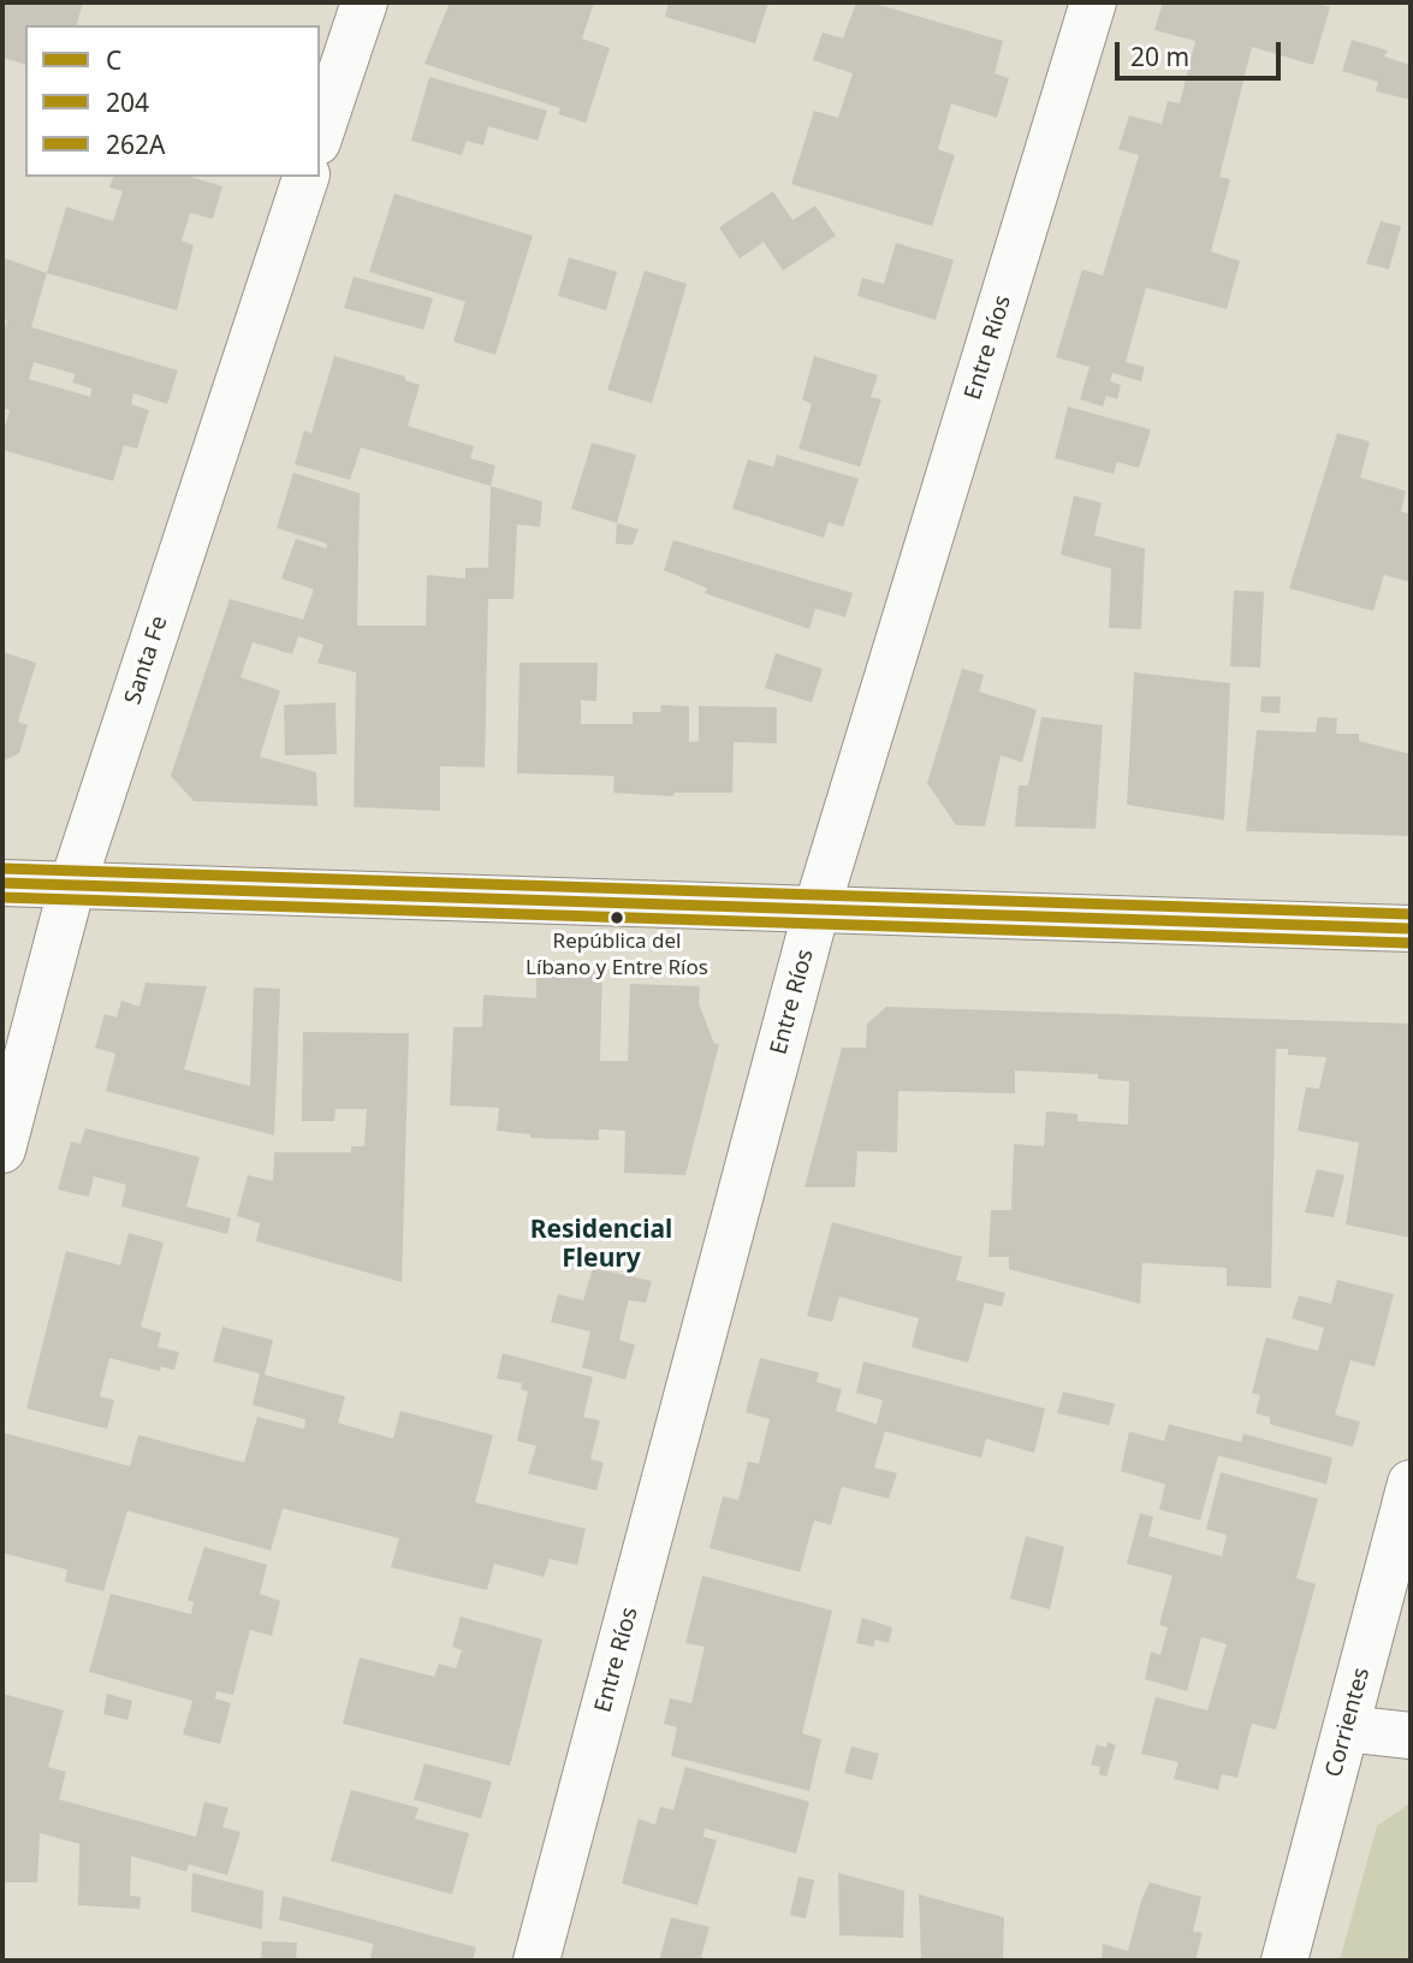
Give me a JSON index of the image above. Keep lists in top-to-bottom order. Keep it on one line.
{"streets":{"street":["Entre Ríos","Santa Fe","Corrientes"]},"districts":["Residencial Fleury"],"places":["República del Líbano y Entre Ríos"],"lines":["transit line 262A","transit line C","transit line 204"],"legend":["C","204","262A"],"scale_bar":"20 m"}
